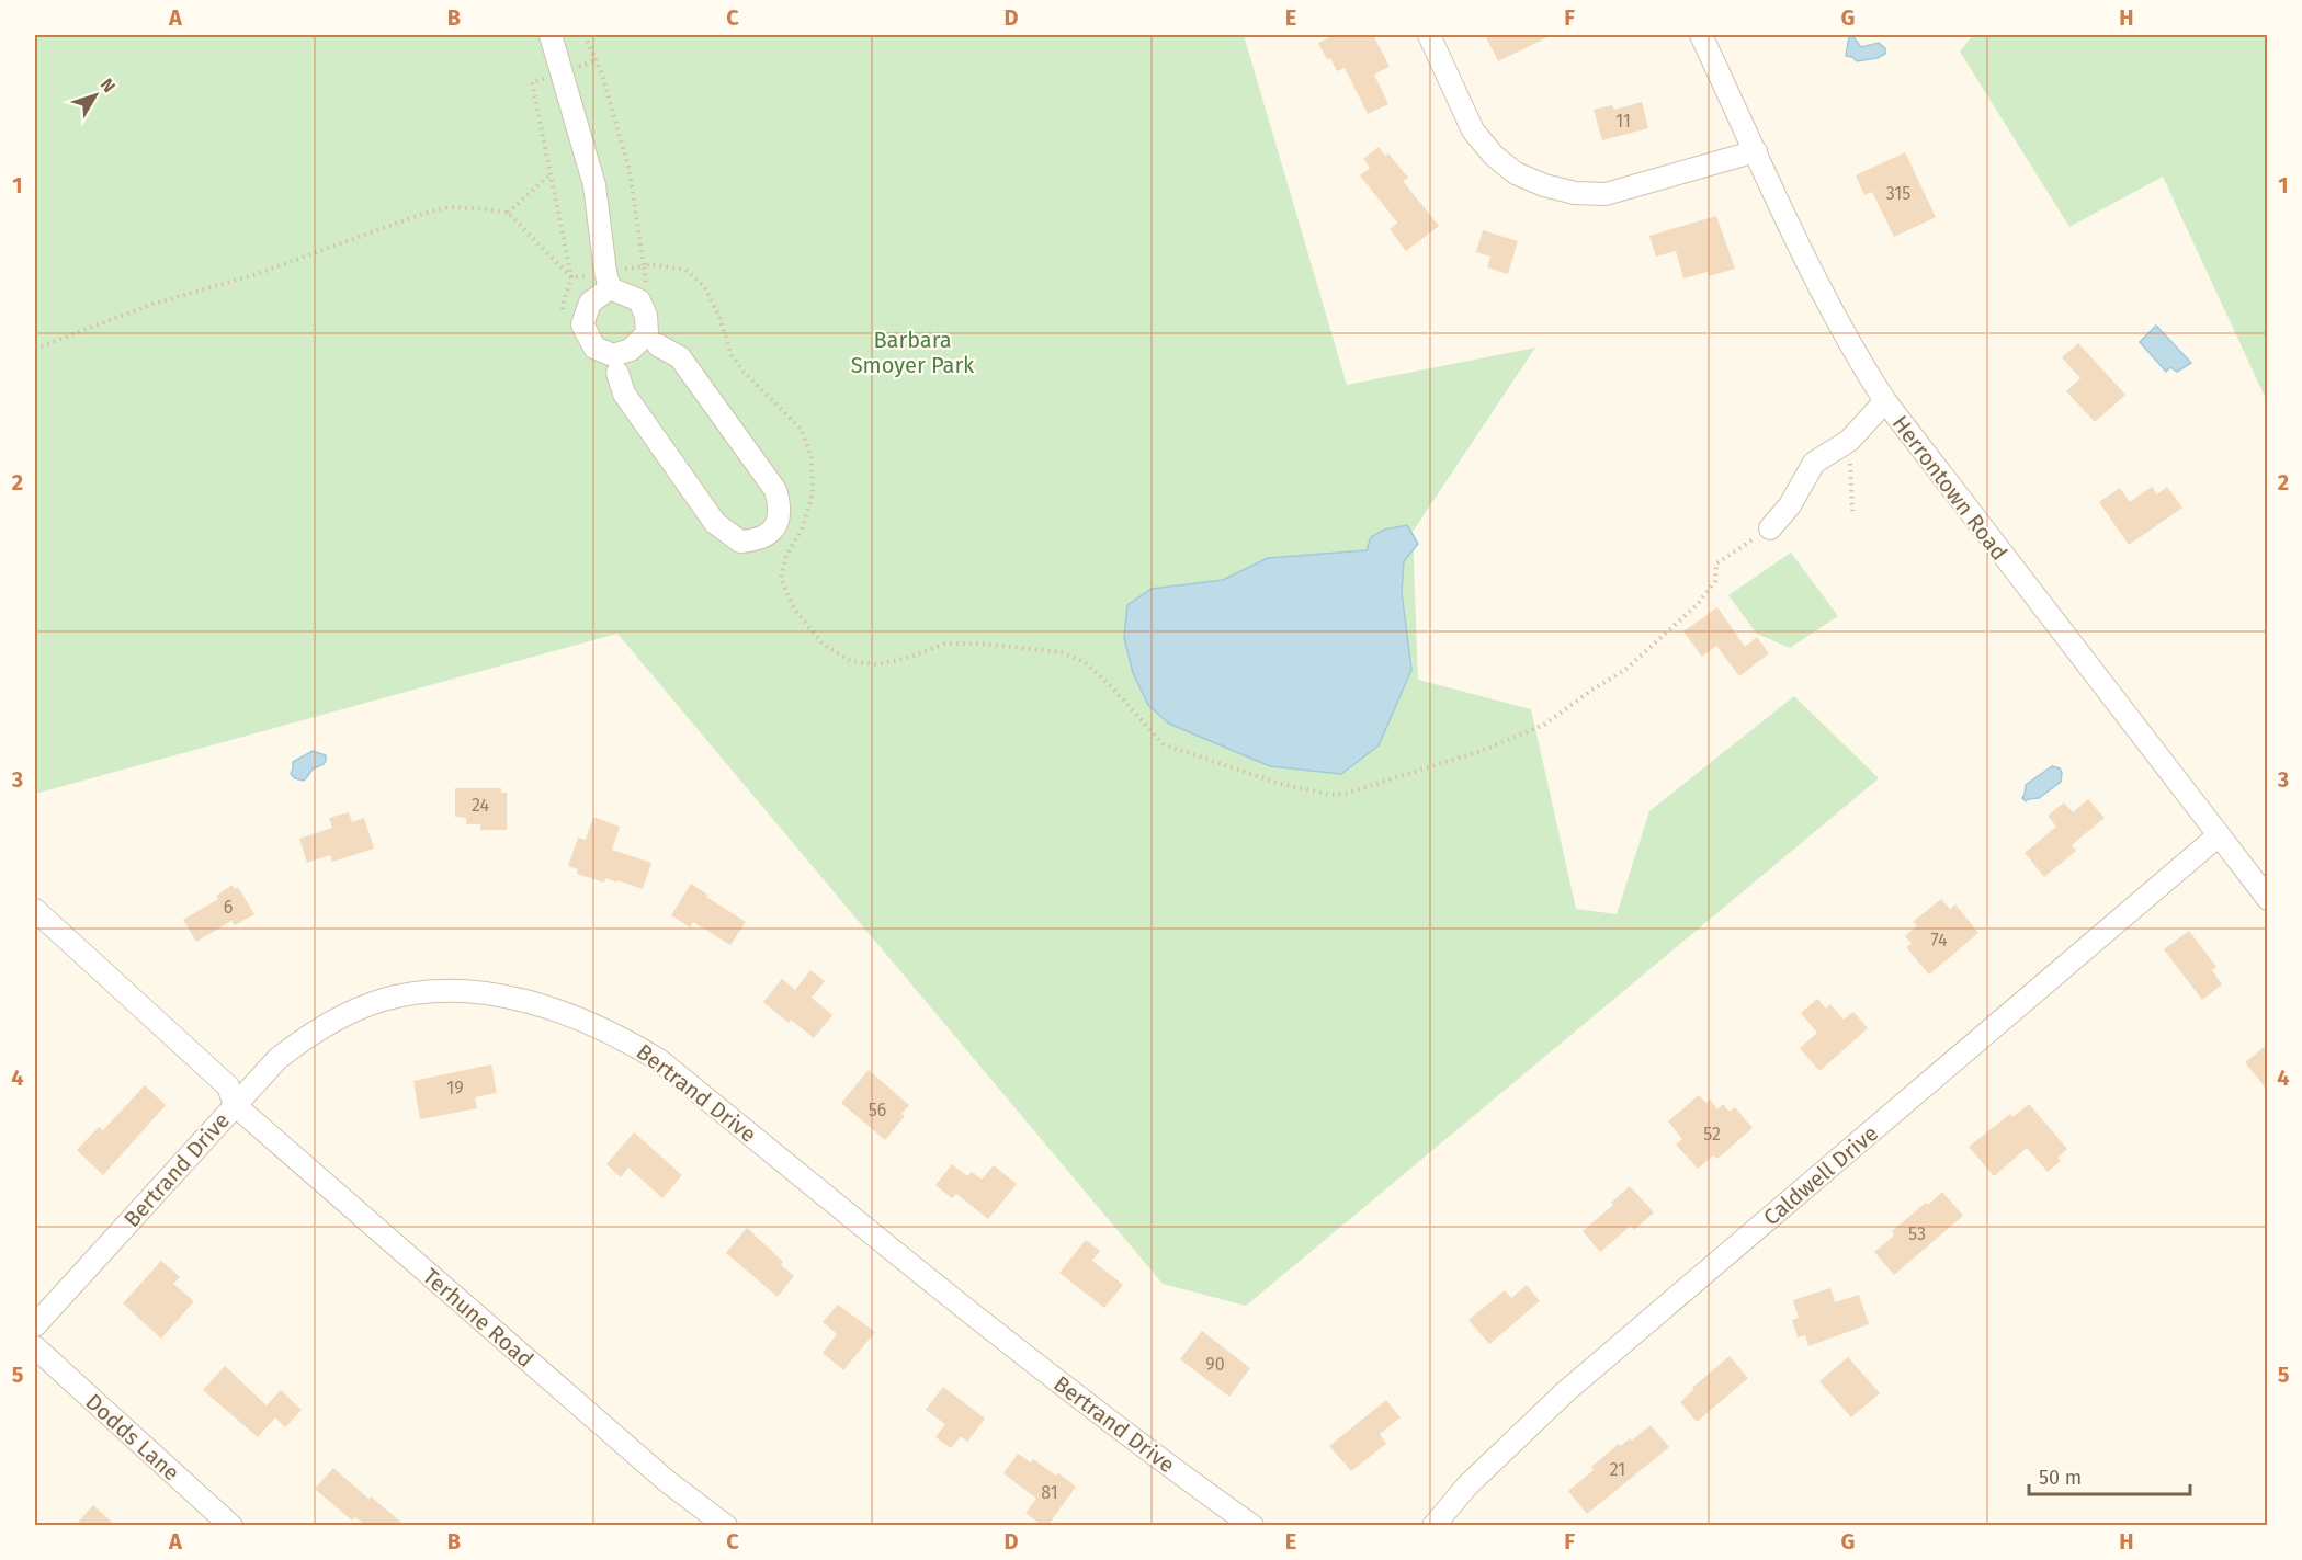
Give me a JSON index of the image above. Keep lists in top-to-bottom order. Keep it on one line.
{"streets":{"street":["Herrontown Road","Bertrand Drive","Caldwell Drive","Terhune Road","Dodds Lane"]},"crossings":[["Herrontown Road","Caldwell Drive"],["Bertrand Drive","Terhune Road"]],"parks":["Barbara Smoyer Park"],"house_numbers":["11","315","24","6","74","19","56","52","53","90","21","81"],"scale_bar":"50 m","north":"top right","grid":{"columns":["A","B","C","D","E","F","G","H"],"rows":["1","2","3","4","5"]}}
